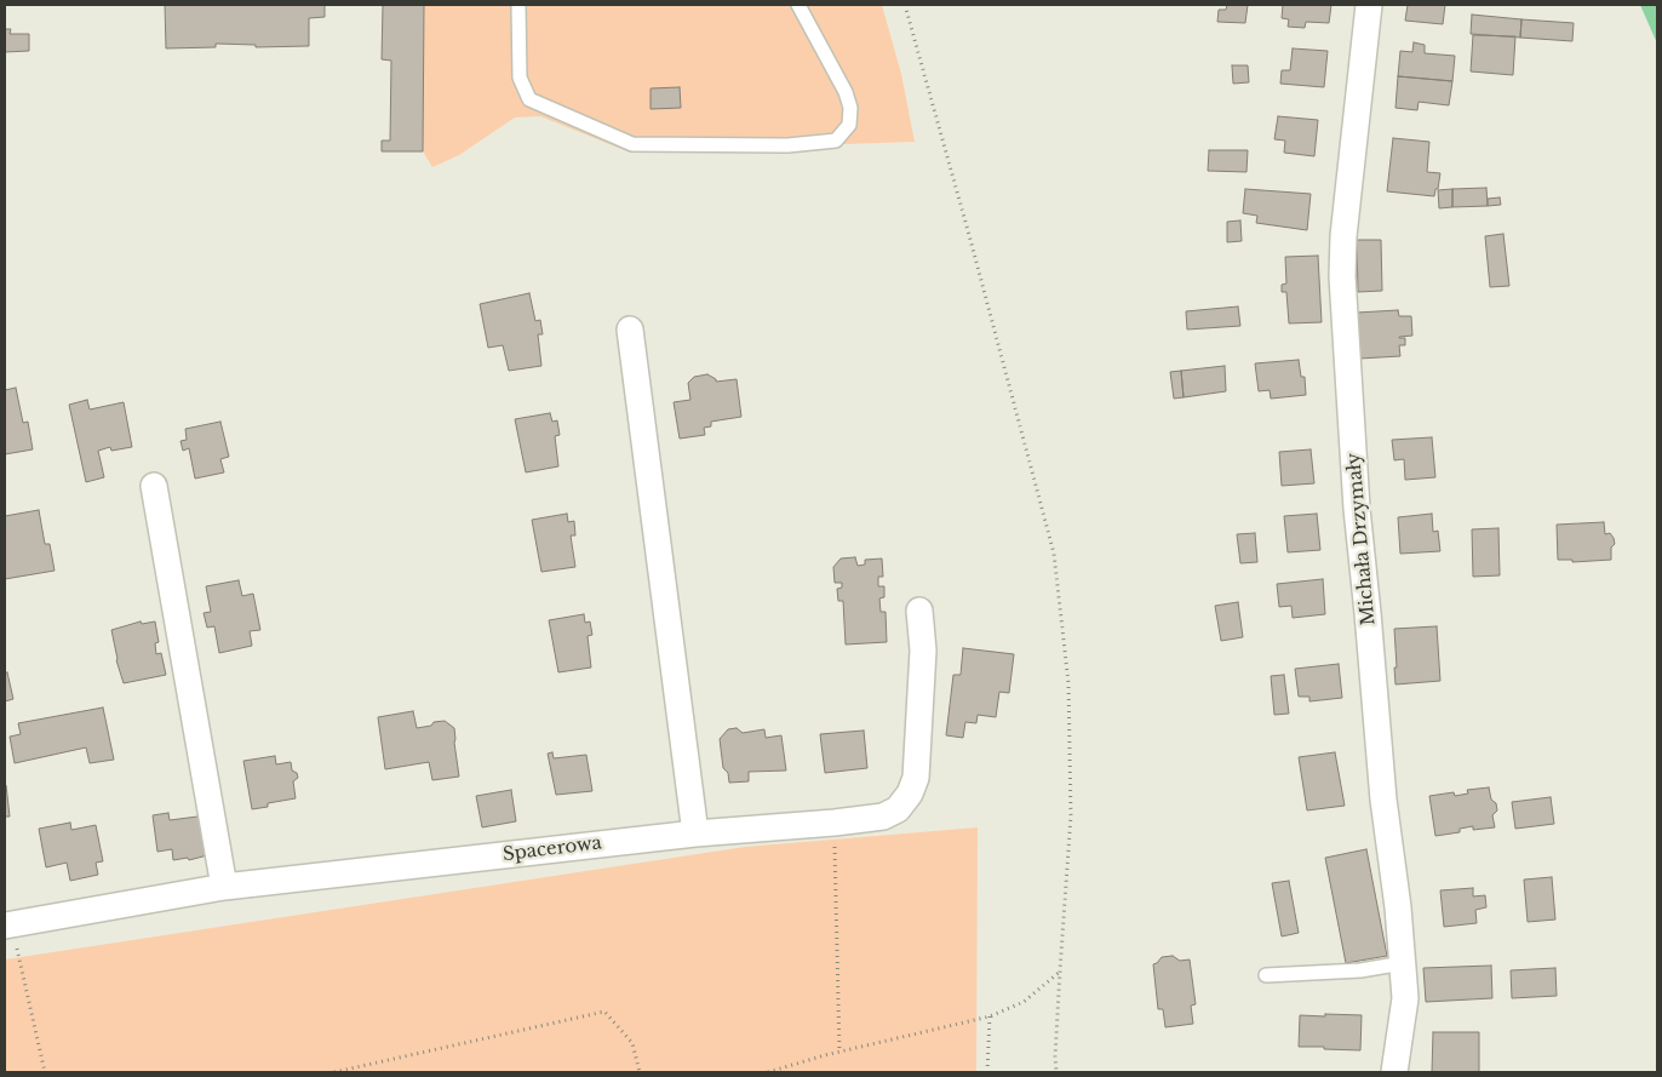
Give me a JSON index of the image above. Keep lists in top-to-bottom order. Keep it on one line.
{"streets":{"street":["Michała Drzymały","Spacerowa"]}}
